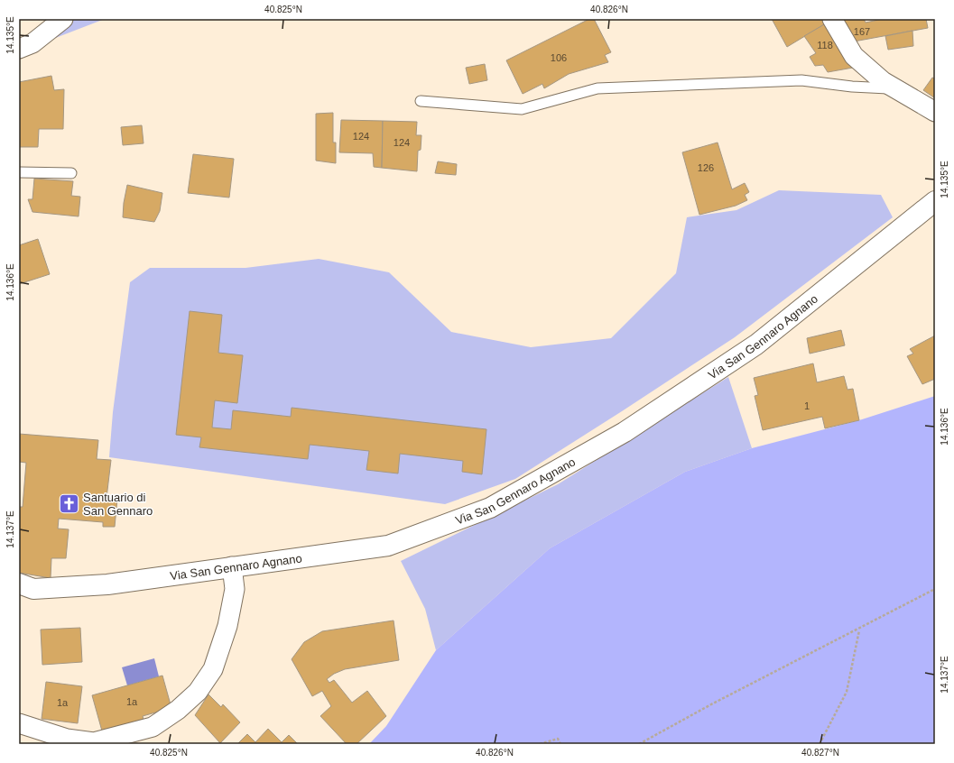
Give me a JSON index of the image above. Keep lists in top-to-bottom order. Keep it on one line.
{"streets":{"main road":["Via San Gennaro Agnano"]},"places":{"church":["Santuario di San Gennaro"]},"house_numbers":["167","118","106","124","124","126","1","1a","1a"],"coordinates":["40.825°N","40.826°N","14.135°E","14.136°E","14.137°E","40.827°N"]}
